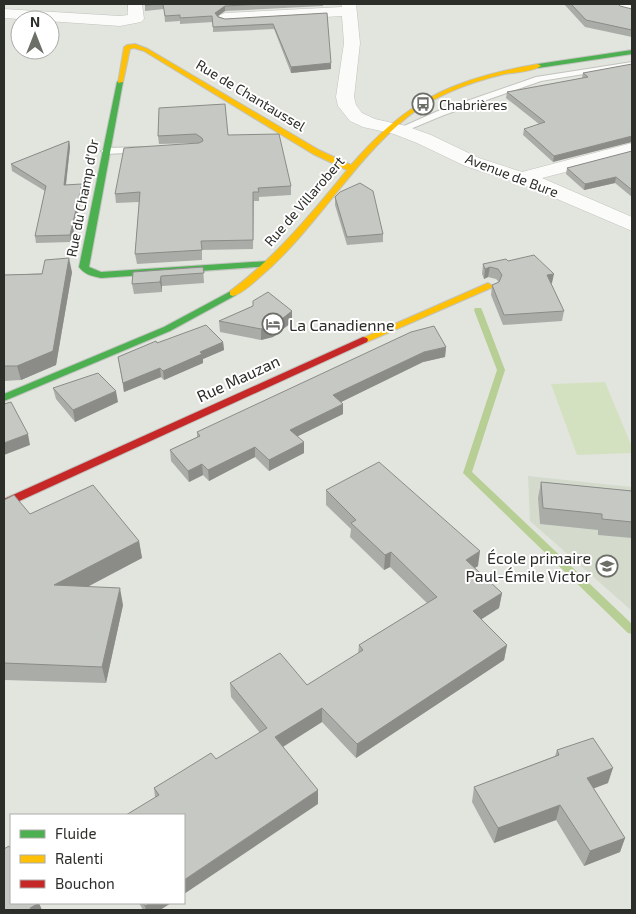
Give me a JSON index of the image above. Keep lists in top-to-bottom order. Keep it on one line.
{"streets":{"street":["Rue de Chantaussel","Avenue de Bure","Rue du Champ d'Or","Rue de Villarobert","Rue Mauzan"]},"crossings":[["Rue de Chantaussel","Rue du Champ d'Or"],["Rue de Chantaussel","Rue de Villarobert"],["Avenue de Bure","Rue de Villarobert"],["Rue du Champ d'Or","Rue de Villarobert"]],"places":{"bus stop":["Chabrières"],"hotel":["La Canadienne"],"school or university":["École primaire Paul-Émile Victor"]},"legend":["Fluide","Ralenti","Bouchon"],"north":"top"}
